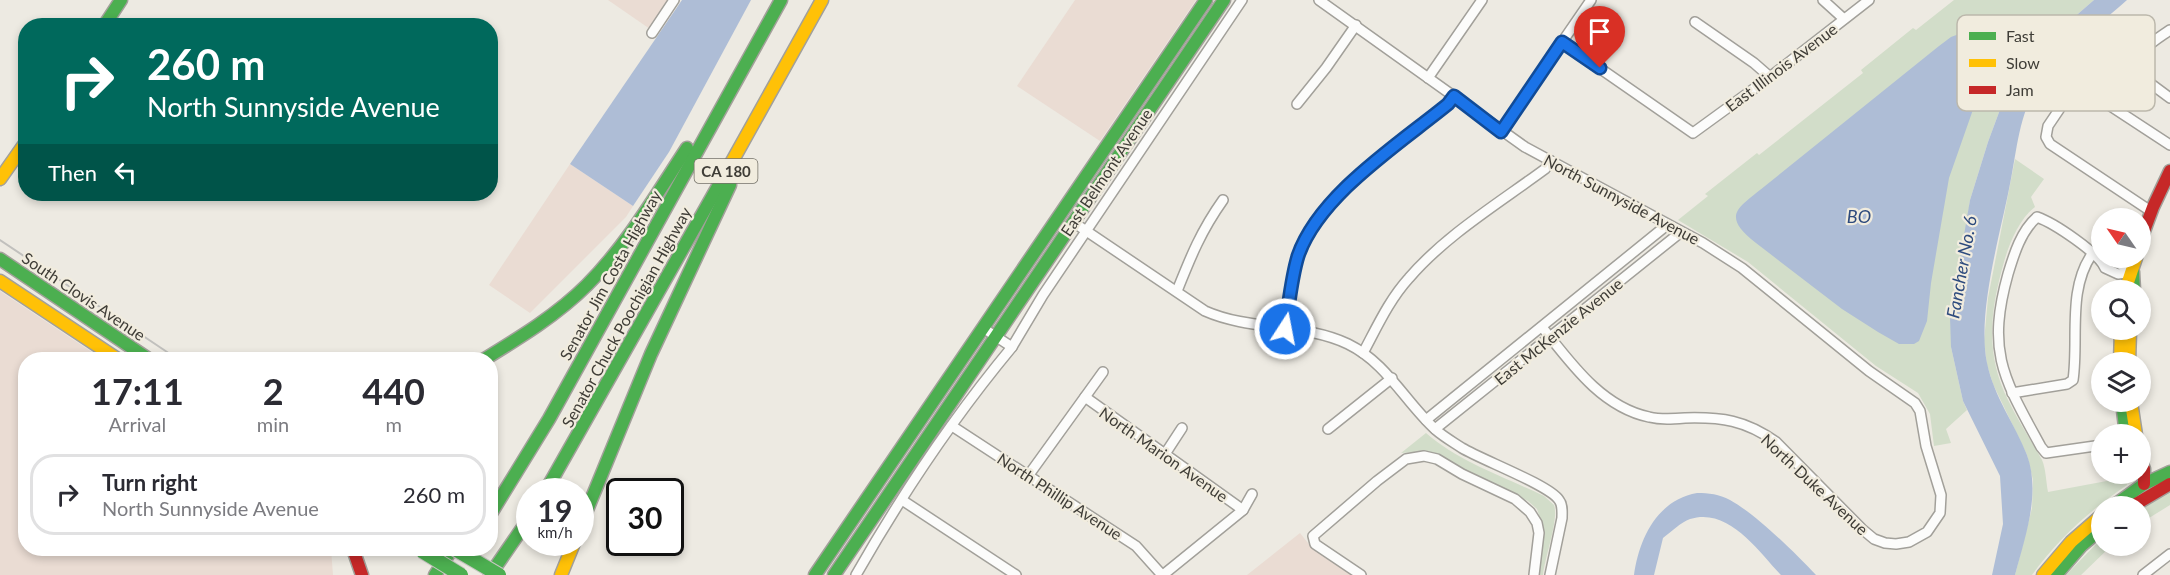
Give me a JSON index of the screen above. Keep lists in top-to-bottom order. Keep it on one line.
{"streets":{"main road":["CA 180","East Belmont Avenue","Senator Jim Costa Highway","South Clovis Avenue","Senator Chuck Poochigian Highway"],"street":["East Illinois Avenue","North Sunnyside Avenue","East McKenzie Avenue","North Marion Avenue","North Duke Avenue","North Phillip Avenue"]},"crossings":[["CA 180","Senator Jim Costa Highway"],["East Belmont Avenue","North Phillip Avenue"],["North Sunnyside Avenue","East McKenzie Avenue"],["North Sunnyside Avenue","North Duke Avenue"],["East McKenzie Avenue","North Duke Avenue"]],"water":["BO","Fancher No. 6"],"legend":["Fast","Slow","Jam"],"north":"top left","page":{"turn":["260 m","North Sunnyside Avenue"],"then":"Then","map_buttons":["+","−"],"eta":["17:11","Arrival","2","min","440","m"],"list":[{"name":"Turn right","note":"North Sunnyside Avenue","value":"260 m"}],"speed":"19 km/h","limit":"30"}}
